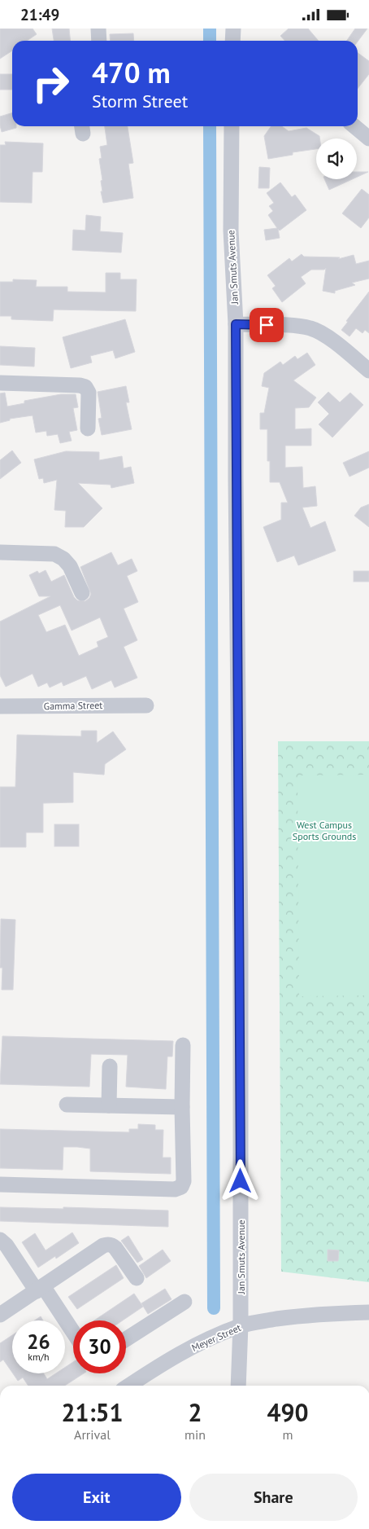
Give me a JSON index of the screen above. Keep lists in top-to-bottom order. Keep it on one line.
{"streets":{"street":["Jan Smuts Avenue","Gamma Street","Meyer Street"]},"crossings":[["Jan Smuts Avenue","Meyer Street"]],"parks":["West Campus Sports Grounds"],"page":{"status":"21:49","turn":["470 m","Storm Street"],"speed":"26 km/h","limit":"30","eta":["21:51","Arrival","2","min","490","m"],"buttons":["Exit","Share"]}}
